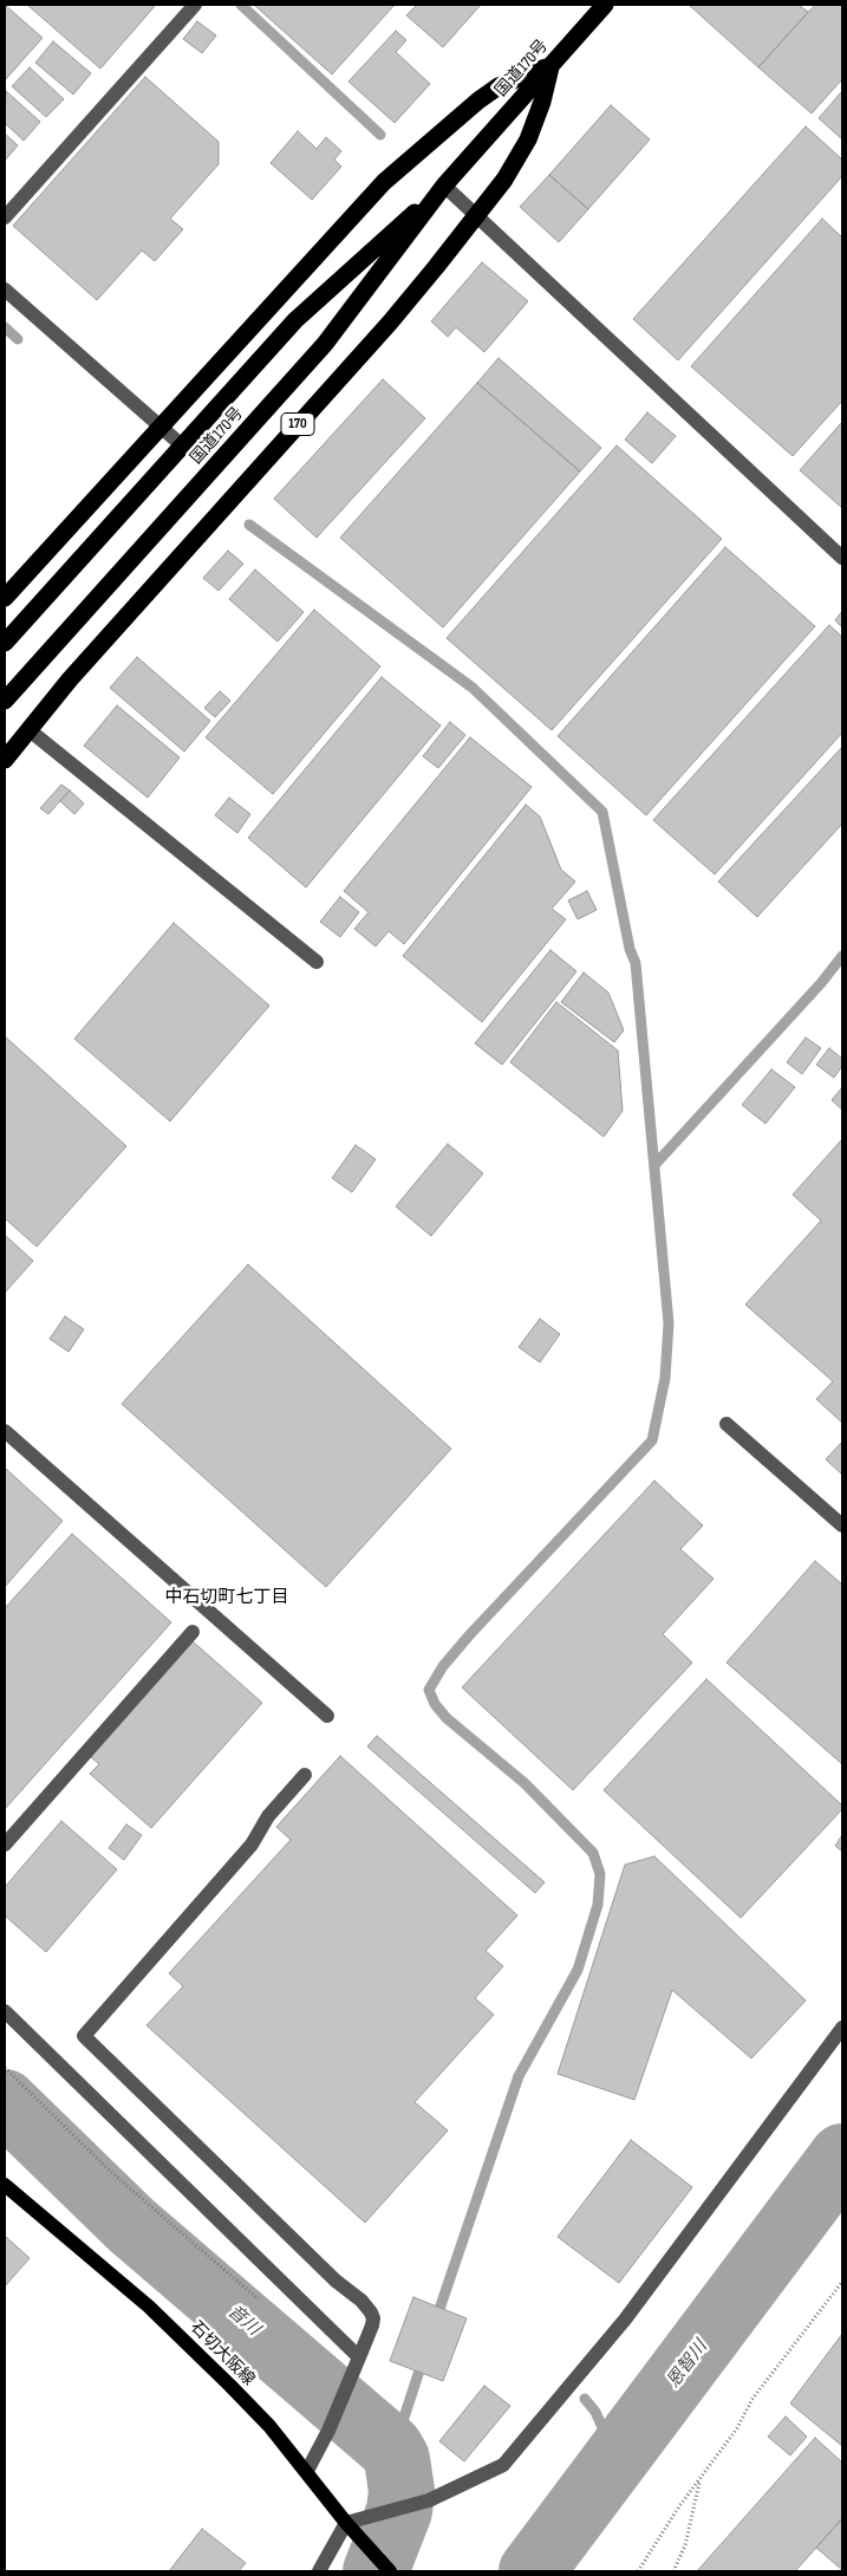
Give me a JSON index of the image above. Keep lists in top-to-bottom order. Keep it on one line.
{"streets":{"highway":["国道170号","170"],"main road":["石切大阪線"]},"crossings":[["国道170号","170"]],"districts":["中石切町七丁目"],"water":["音川","恩智川"]}
